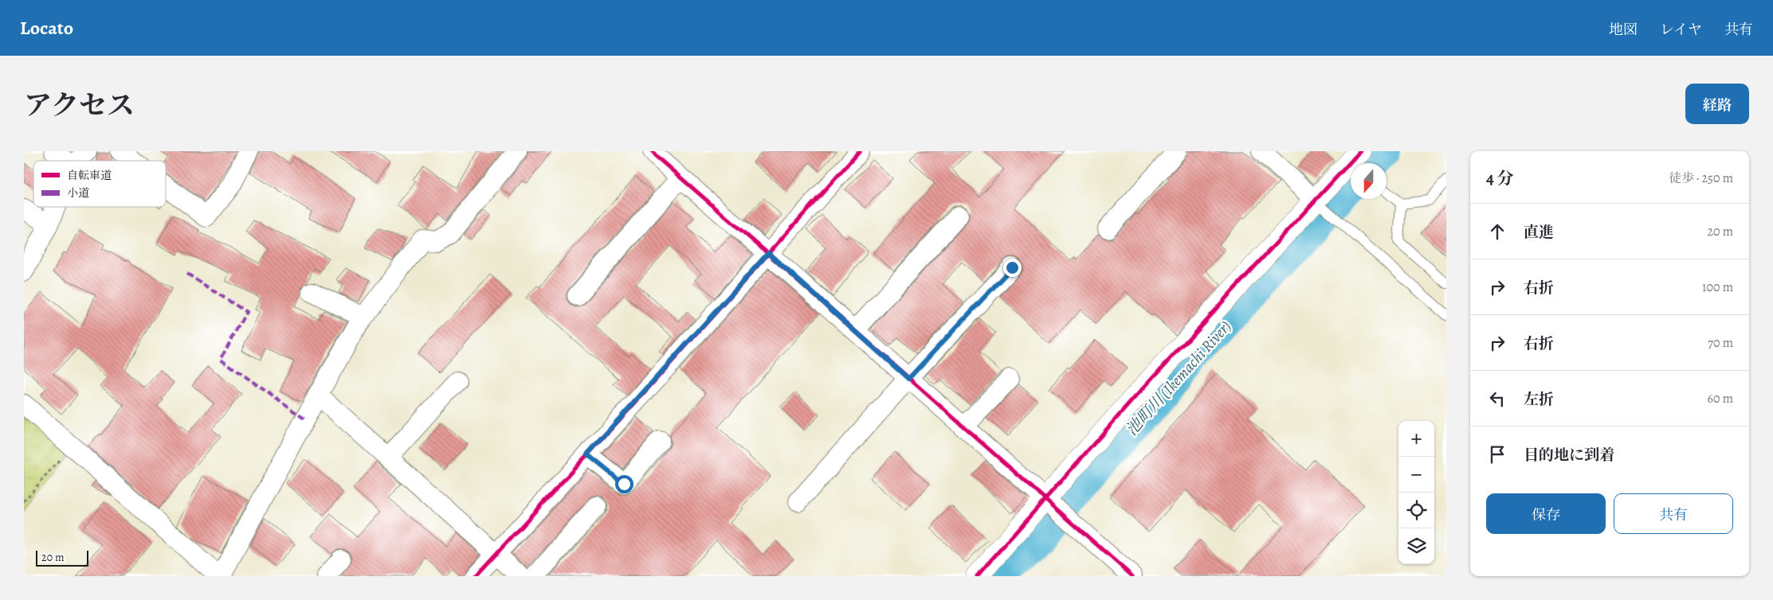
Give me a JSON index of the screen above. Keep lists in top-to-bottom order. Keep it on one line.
{"water":["池町川 (Ikemachi River)"],"legend":["自転車道","小道"],"scale_bar":"20 m","north":"bottom","page":{"header":"Locato","nav":["地図","レイヤ","共有"],"title":"アクセス","buttons":["経路",["保存","共有"]],"heading":["4 分","徒歩 · 250 m"],"list":[["直進","20 m"],["右折","100 m"],["右折","70 m"],["左折","60 m"],"目的地に到着"],"map_buttons":["+","−"],"scale":"20 m"}}
